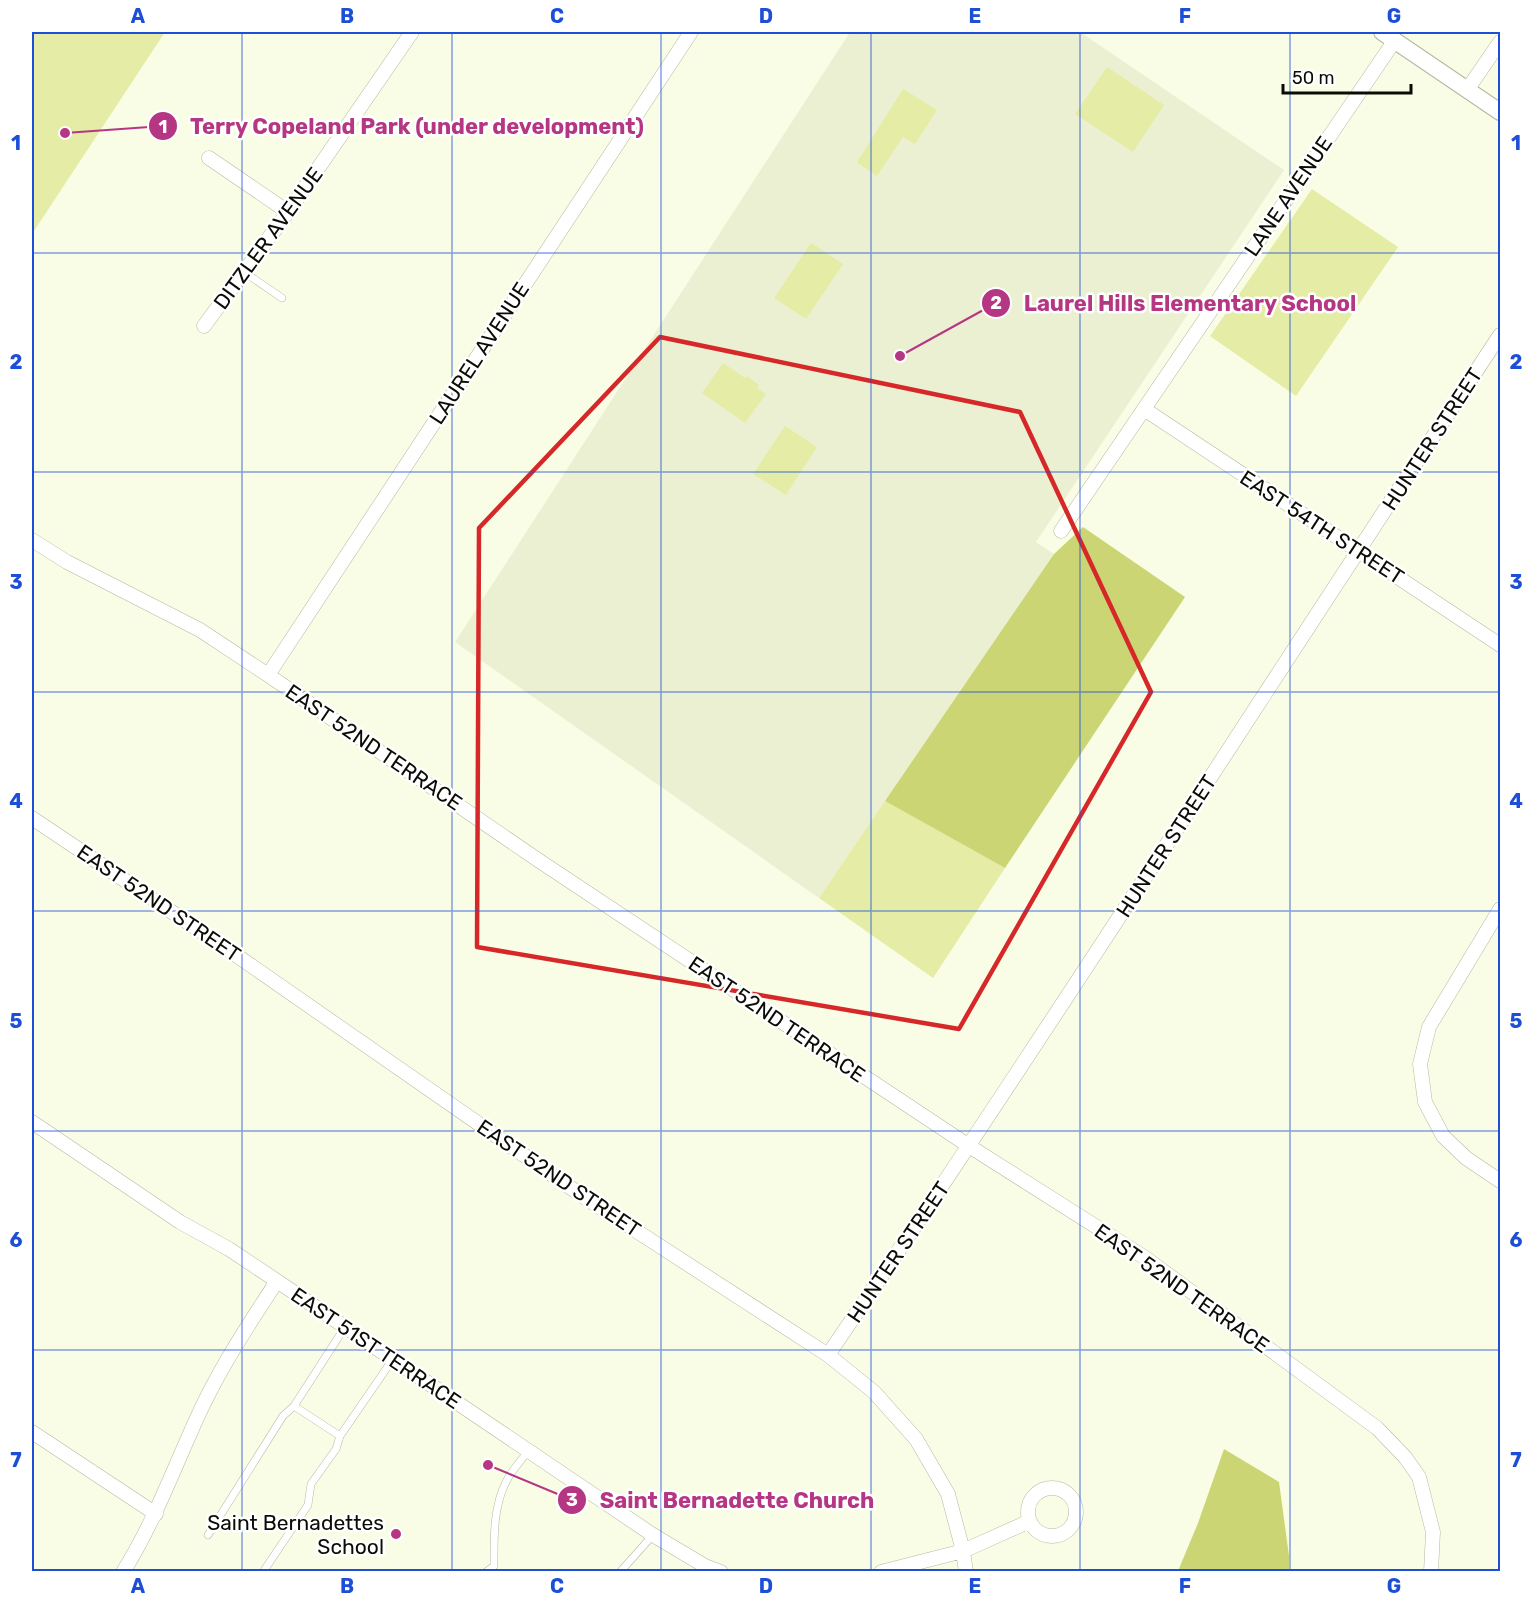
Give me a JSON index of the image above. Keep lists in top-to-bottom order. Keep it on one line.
{"streets":{"street":["LANE AVENUE","DITZLER AVENUE","LAUREL AVENUE","HUNTER STREET","EAST 54TH STREET","EAST 52ND TERRACE","EAST 52ND STREET","EAST 51ST TERRACE"]},"crossings":[["LANE AVENUE","EAST 54TH STREET"],["LAUREL AVENUE","EAST 52ND TERRACE"],["HUNTER STREET","EAST 54TH STREET"],["HUNTER STREET","EAST 52ND TERRACE"],["HUNTER STREET","EAST 52ND STREET"]],"places":["Terry Copeland Park (under development)","Laurel Hills Elementary School","Saint Bernadette Church","Saint Bernadettes School"],"scale_bar":"50 m","grid":{"columns":["A","B","C","D","E","F","G"],"rows":["1","2","3","4","5","6","7"]}}
